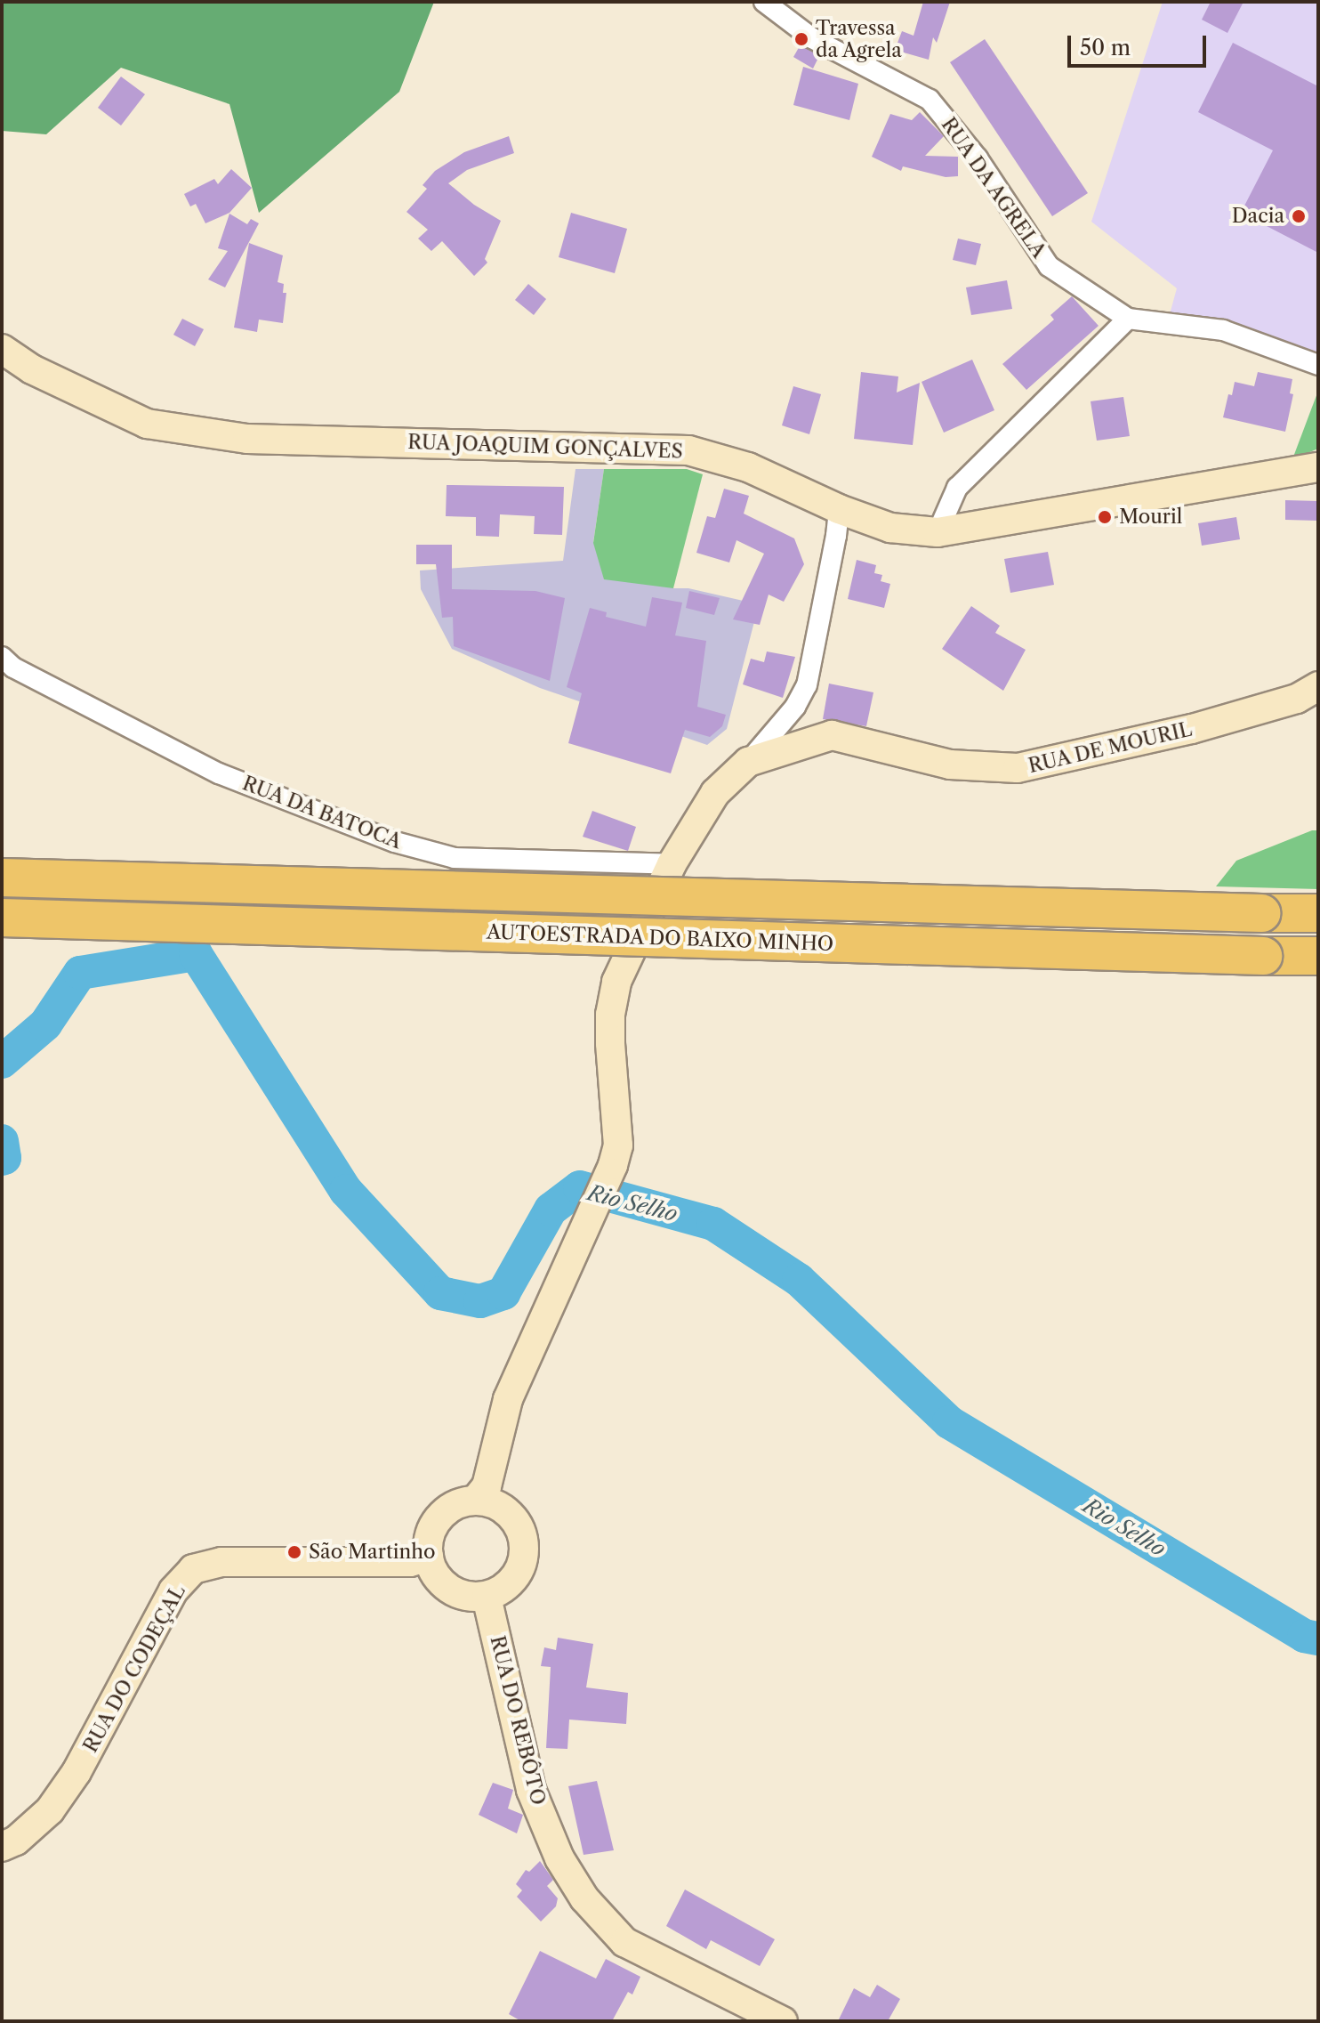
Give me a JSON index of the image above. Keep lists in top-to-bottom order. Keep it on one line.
{"streets":{"highway":["AUTOESTRADA DO BAIXO MINHO"],"street":["RUA DA AGRELA","RUA JOAQUIM GONÇALVES","RUA DE MOURIL","RUA DA BATOCA","RUA DO CODEÇAL","RUA DO REBÔTO"]},"crossings":[["RUA DE MOURIL","RUA DA BATOCA"],["RUA DE MOURIL","RUA DO CODEÇAL"],["RUA DE MOURIL","RUA DO REBÔTO"],["RUA DO CODEÇAL","RUA DO REBÔTO"]],"water":["Rio Selho"],"places":["Travessa da Agrela","Dacia","Mouril","São Martinho"],"scale_bar":"50 m"}
